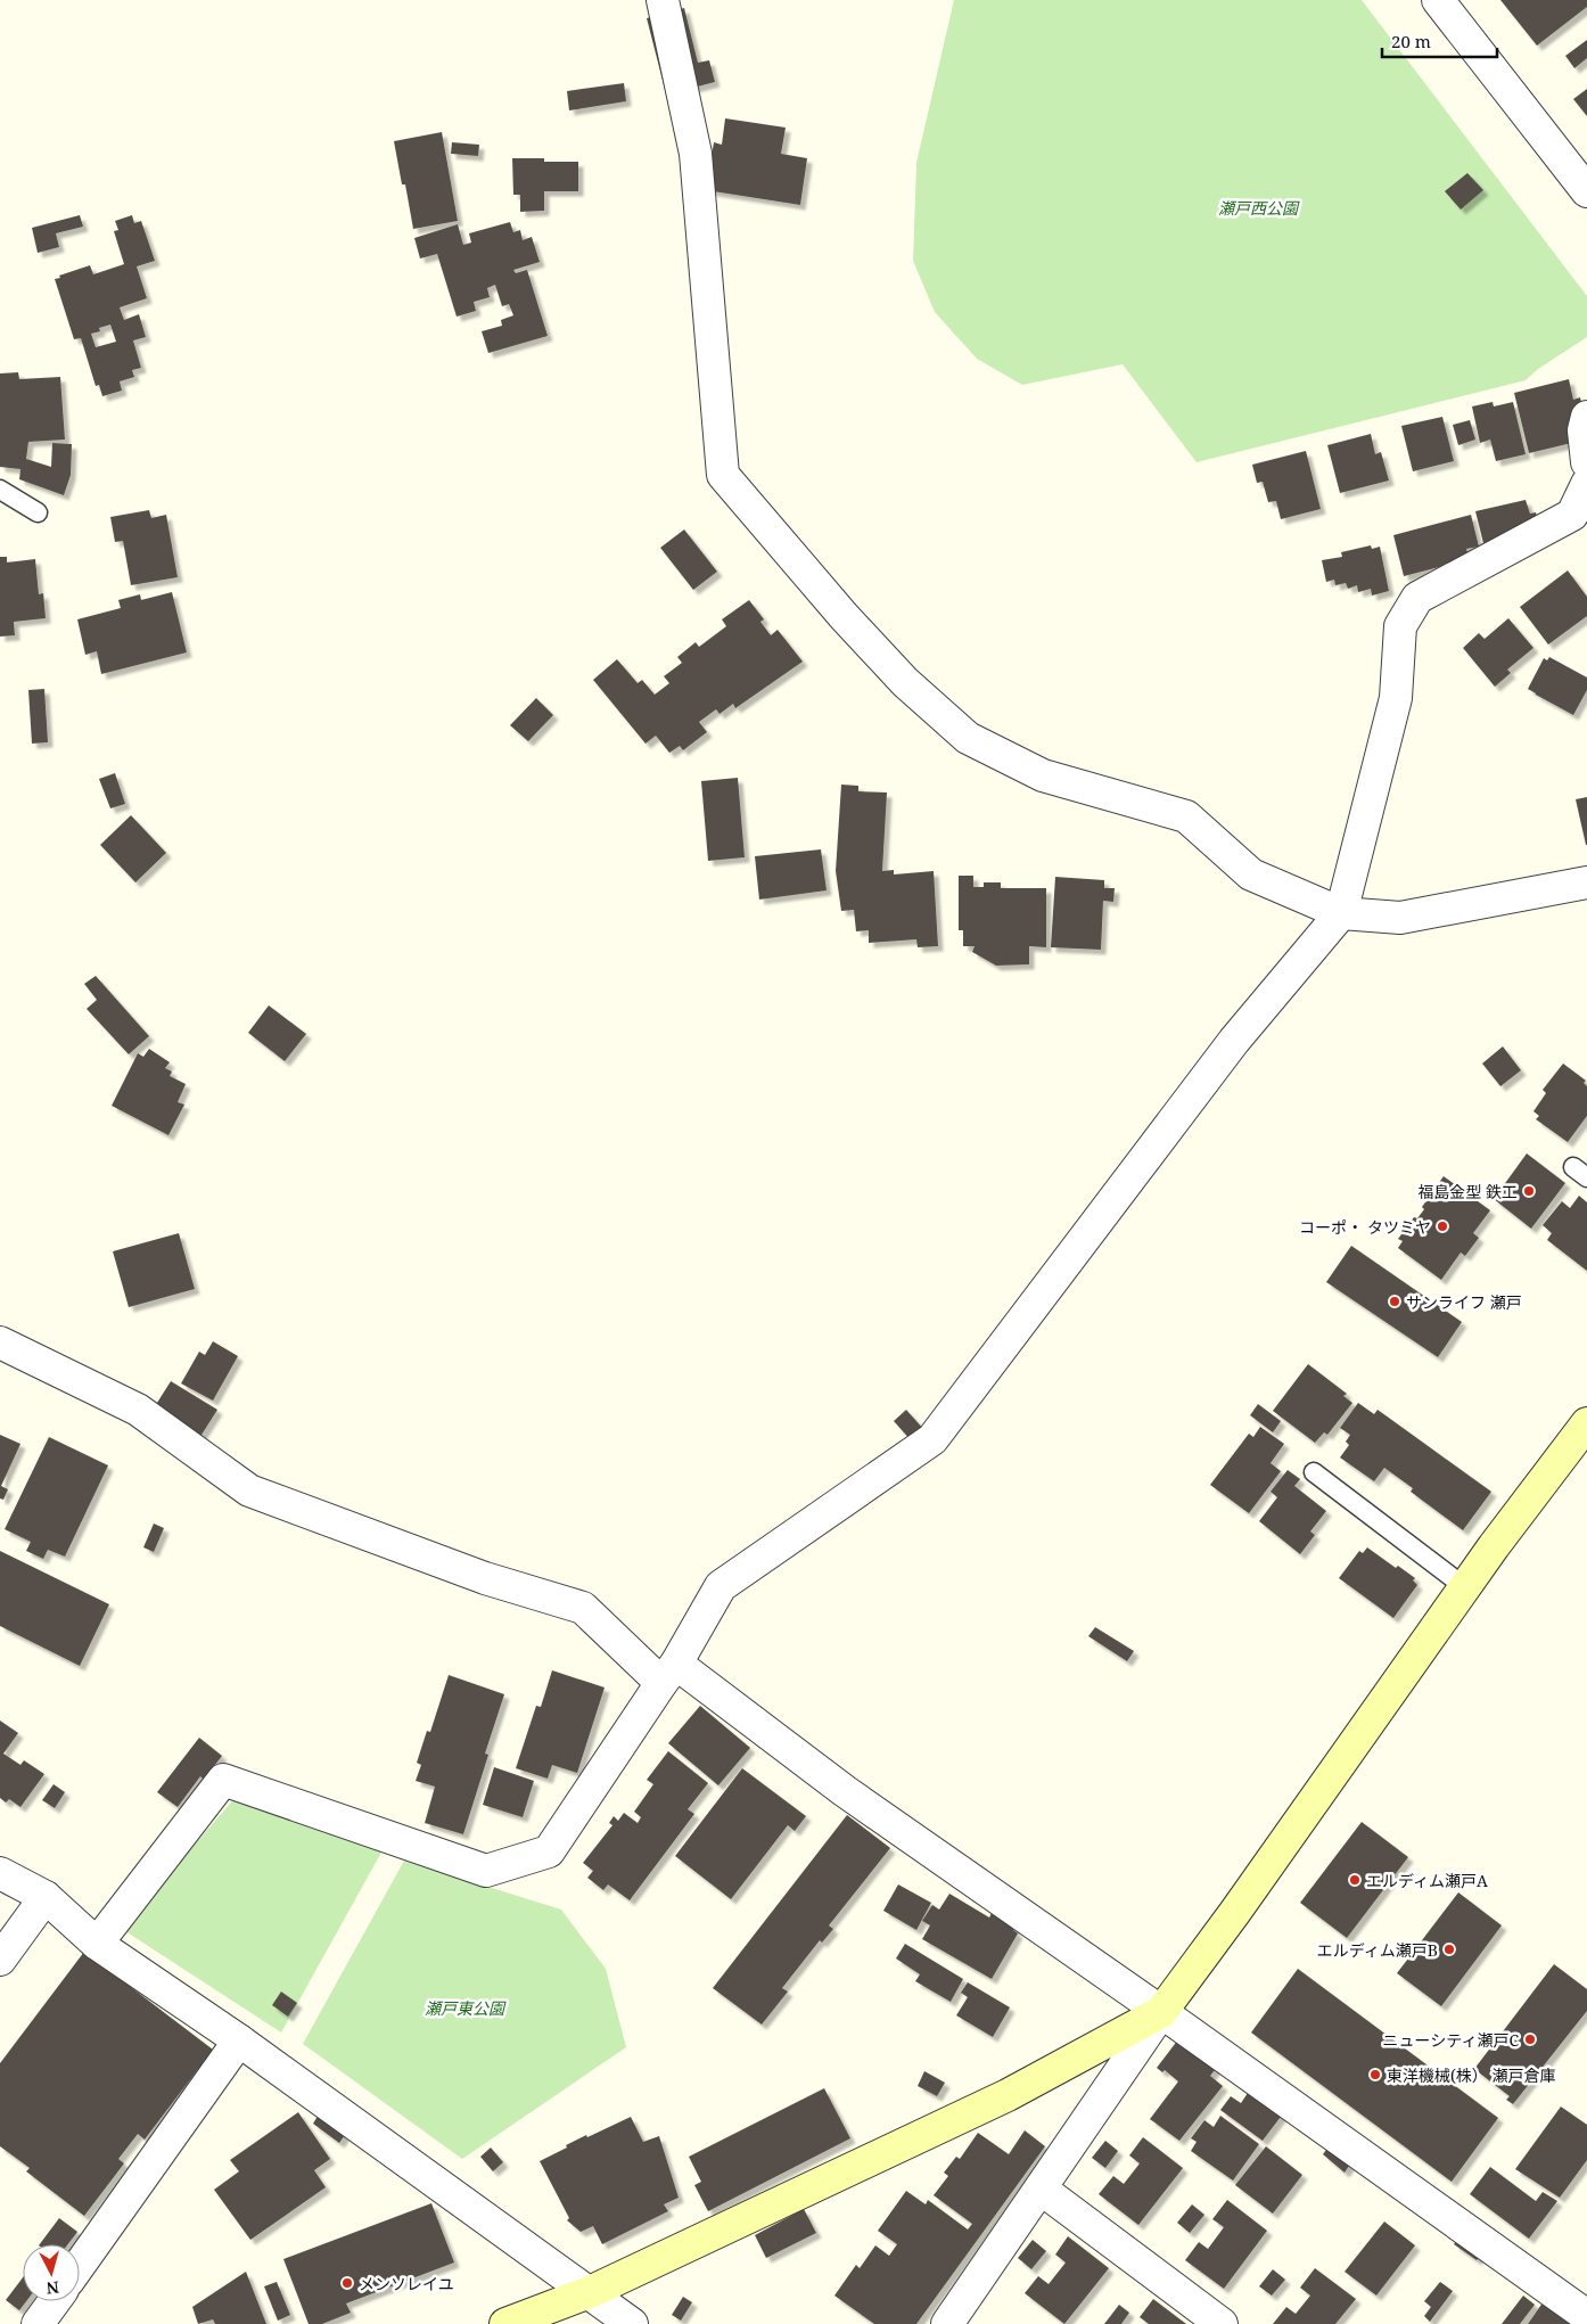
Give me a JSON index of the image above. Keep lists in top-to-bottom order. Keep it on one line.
{"parks":["瀬戸西公園","瀬戸東公園"],"places":["福島金型 鉄工","コーポ・ タツミヤ","サンライフ 瀬戸","エルディム瀬戸A","エルディム瀬戸B","ニューシティ瀬戸C","東洋機械(株） 瀬戸倉庫","メンソレイユ"],"scale_bar":"20 m","north":"bottom"}
